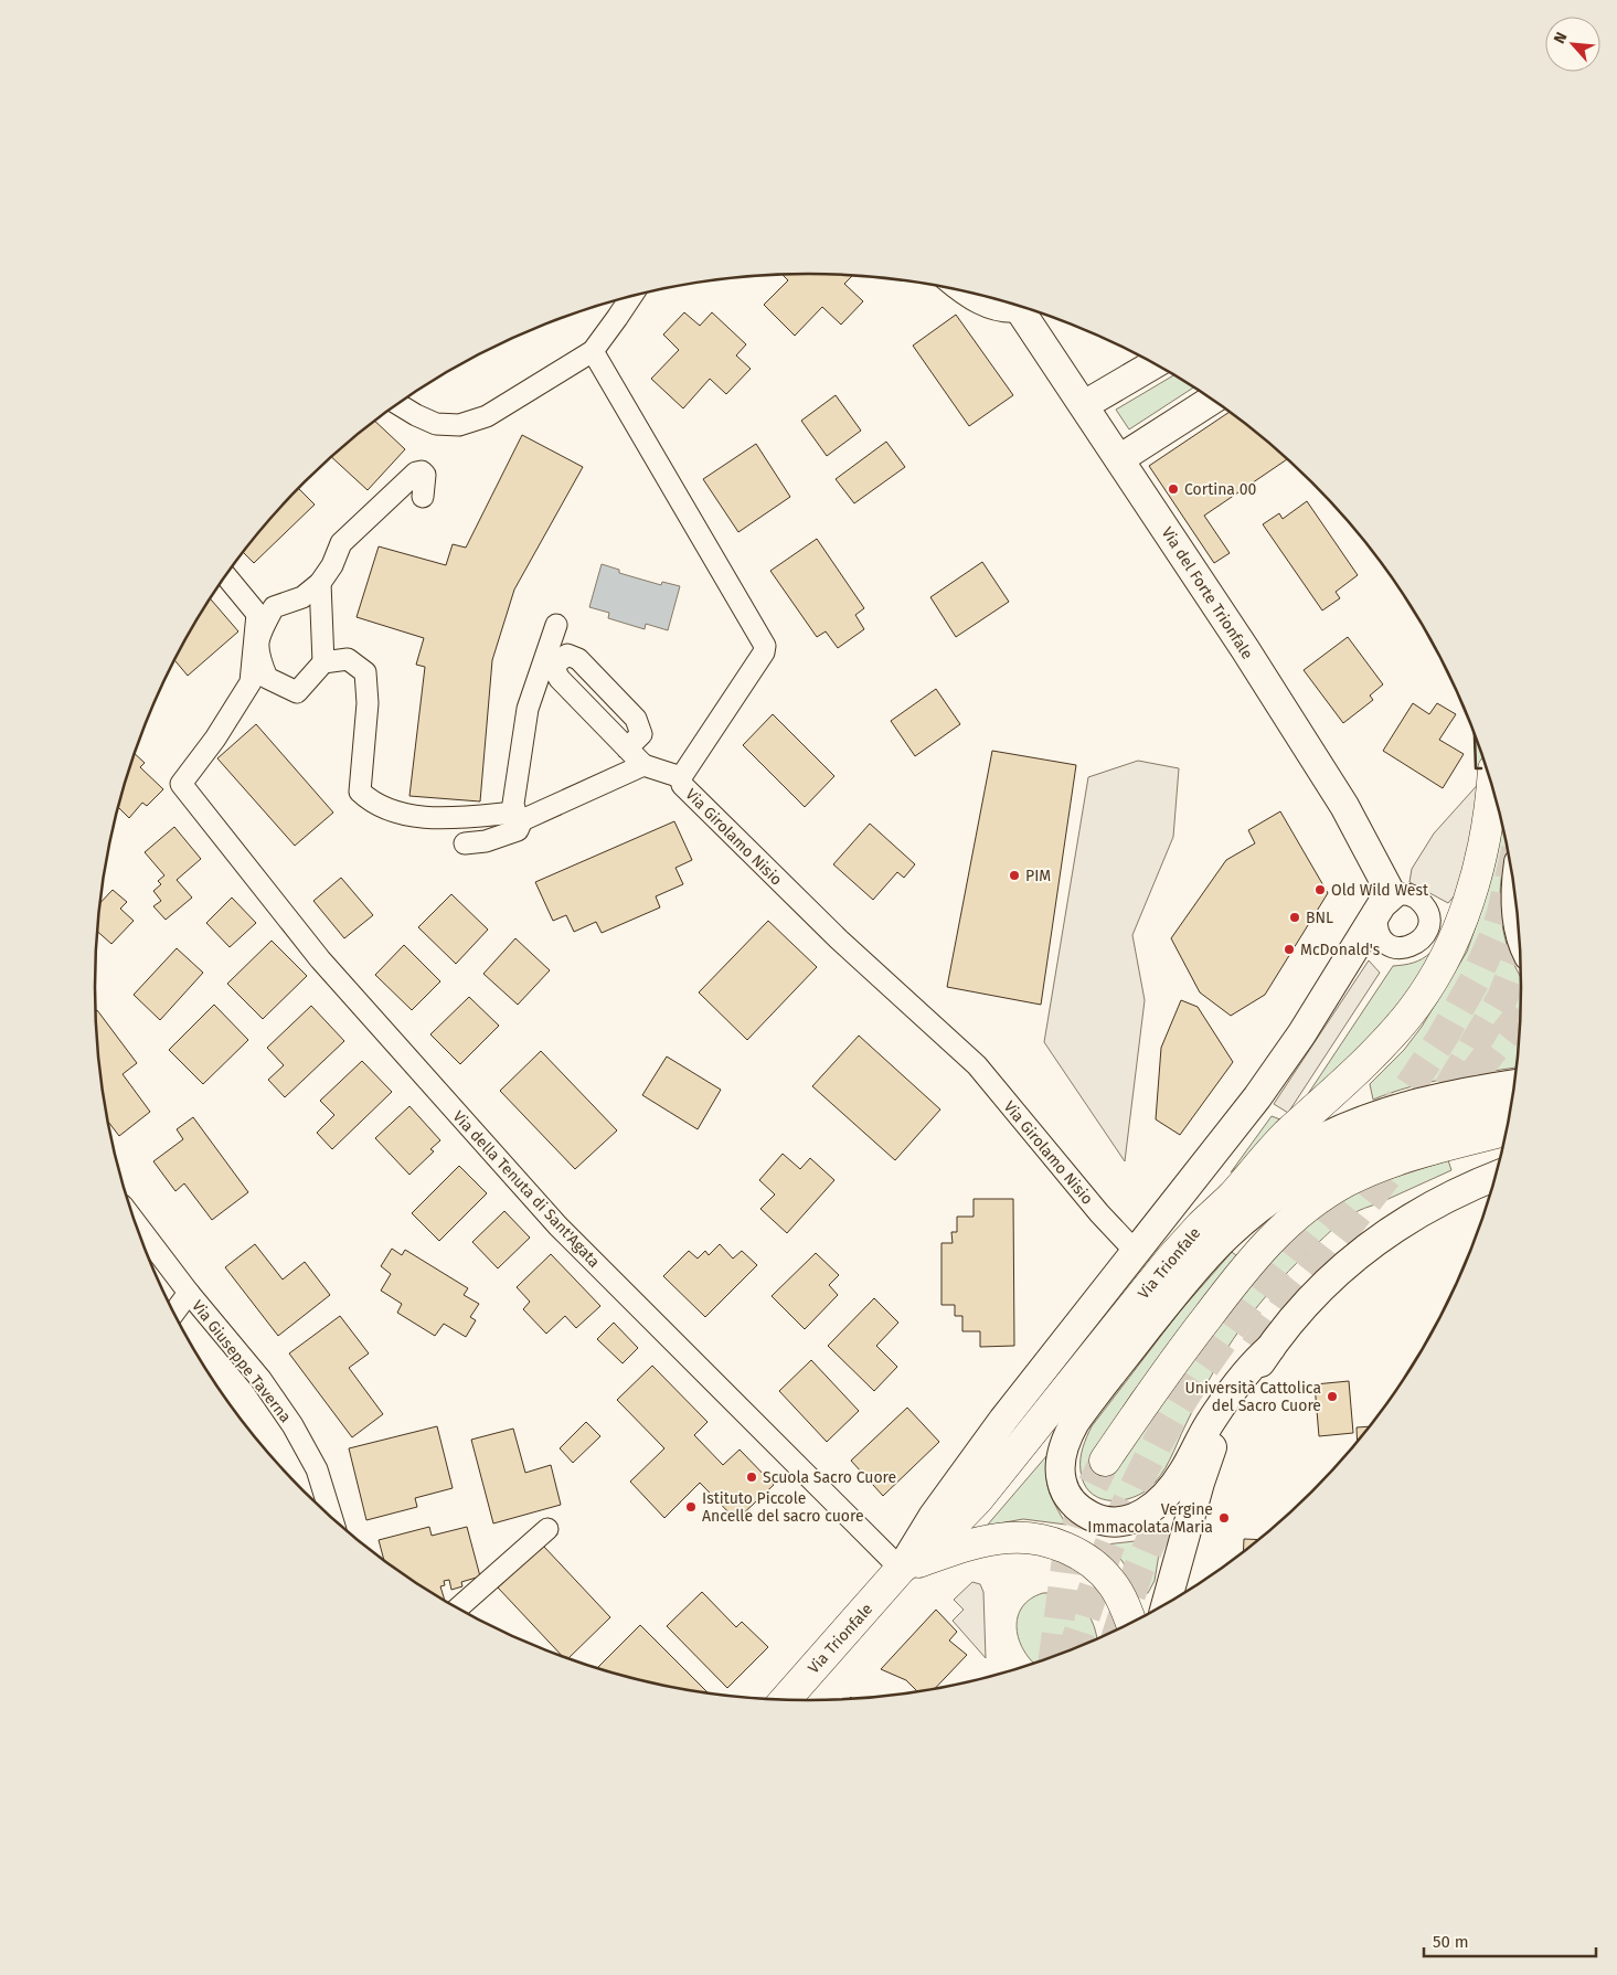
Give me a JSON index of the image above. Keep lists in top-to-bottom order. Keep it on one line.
{"streets":{"main road":["Via del Forte Trionfale","Via Trionfale"],"street":["Via Girolamo Nisio","Via della Tenuta di Sant'Agata","Via Giuseppe Taverna"]},"crossings":[["Via del Forte Trionfale","Via Trionfale"],["Via Girolamo Nisio","Via Trionfale"],["Via della Tenuta di Sant'Agata","Via Trionfale"]],"places":["Cortina 00","PIM","Old Wild West","BNL","McDonald's","Università Cattolica del Sacro Cuore","Scuola Sacro Cuore","Istituto Piccole Ancelle del sacro cuore","Vergine Immacolata Maria"],"scale_bar":"50 m","north":"top left"}
